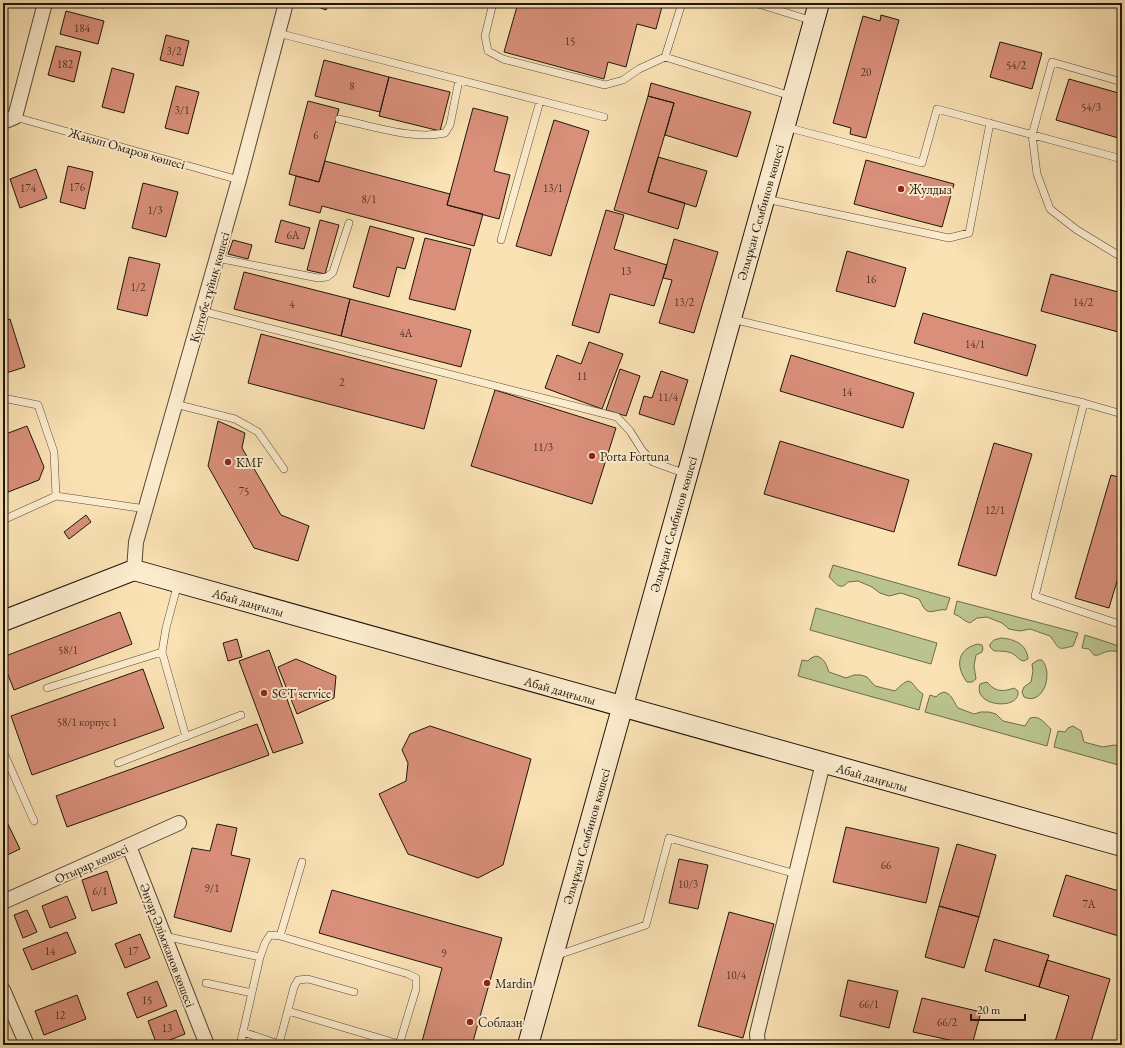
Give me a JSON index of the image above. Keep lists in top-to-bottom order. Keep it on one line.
{"streets":{"street":["Жақып Омаров көшесі","Әлмұқан Сембинов көшесі","Күлтөбе тұйық көшесі","Абай даңғылы","Отырар көшесі","Әнуар Әлімжанов көшесі"]},"crossings":[["Жақып Омаров көшесі","Күлтөбе тұйық көшесі"],["Әлмұқан Сембинов көшесі","Абай даңғылы"],["Күлтөбе тұйық көшесі","Абай даңғылы"],["Отырар көшесі","Әнуар Әлімжанов көшесі"]],"places":["Жулдыз","Porta Fortuna","KMF","SCT service","Mardin","Соблазн"],"house_numbers":["184","15","3/2","182","54/2","20","8","54/3","3/1","6","176","174","13/1","8/1","1/3","6А","13","16","1/2","13/2","14/2","4","4А","14/1","11","2","14","11/4","11/3","75","12/1","58/1","58/1 корпус 1","66","10/3","9/1","6/1","7А","14","17","9","10/4","15","66/1","12","66/2","13"],"scale_bar":"20 m"}
